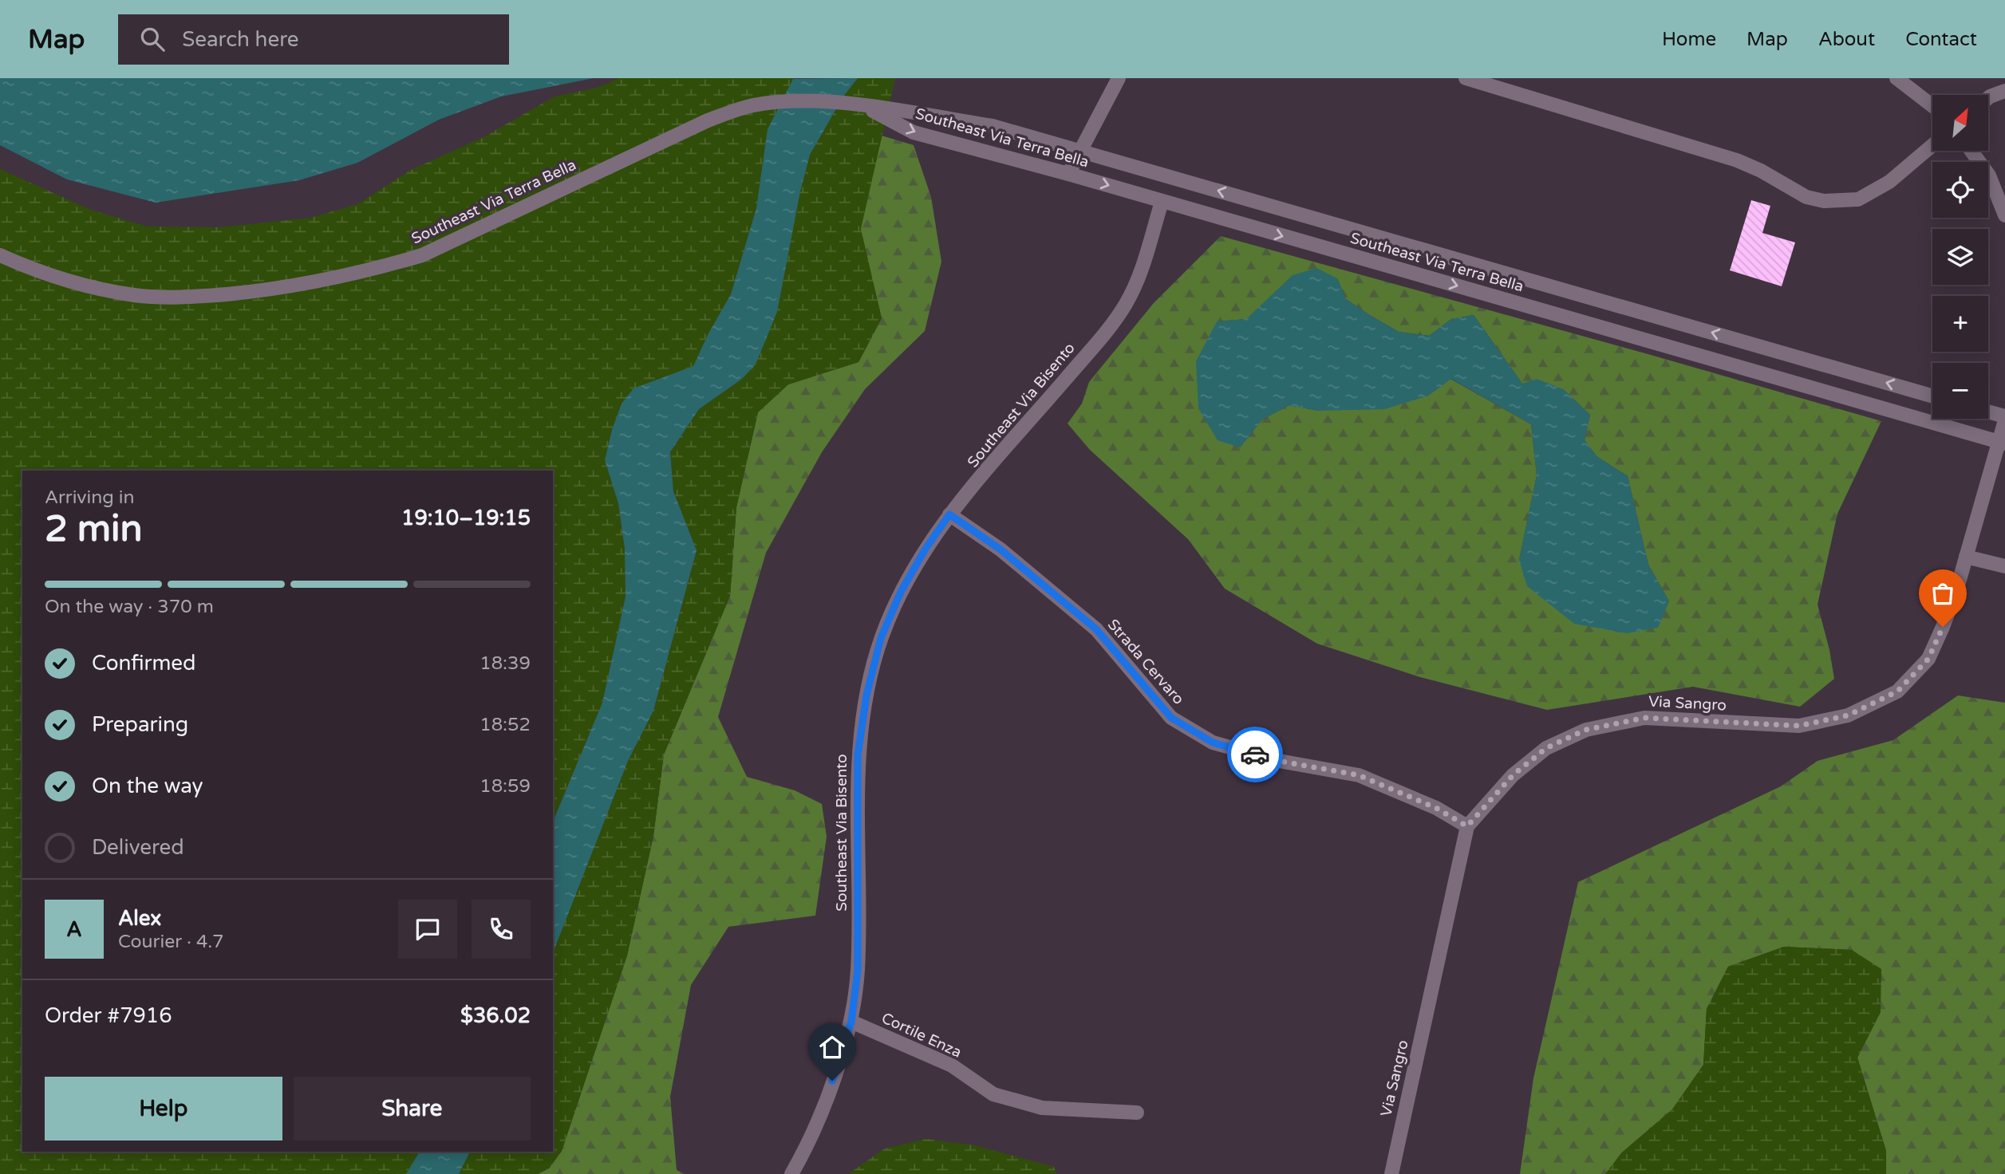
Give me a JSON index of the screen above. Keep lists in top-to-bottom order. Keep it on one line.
{"streets":{"street":["Southeast Via Terra Bella","Southeast Via Bisento","Strada Cervaro","Via Sangro","Cortile Enza"]},"crossings":[["Southeast Via Terra Bella","Southeast Via Bisento"],["Southeast Via Terra Bella","Via Sangro"],["Southeast Via Bisento","Strada Cervaro"],["Southeast Via Bisento","Cortile Enza"],["Strada Cervaro","Via Sangro"]],"north":"top right","page":{"header":"Map","search":"Search here","nav":["Home","Map","About","Contact"],"map_buttons":["+","−"],"heading":["2 min","Arriving in","19:10–19:15"],"panel":["Alex","Courier · 4.7","Order #7916","$36.02"],"bar":"On the way · 370 m","list":[["Confirmed","18:39"],["Preparing","18:52"],["On the way","18:59"],"Delivered"],"round":"A","buttons":["Help","Share"]}}
